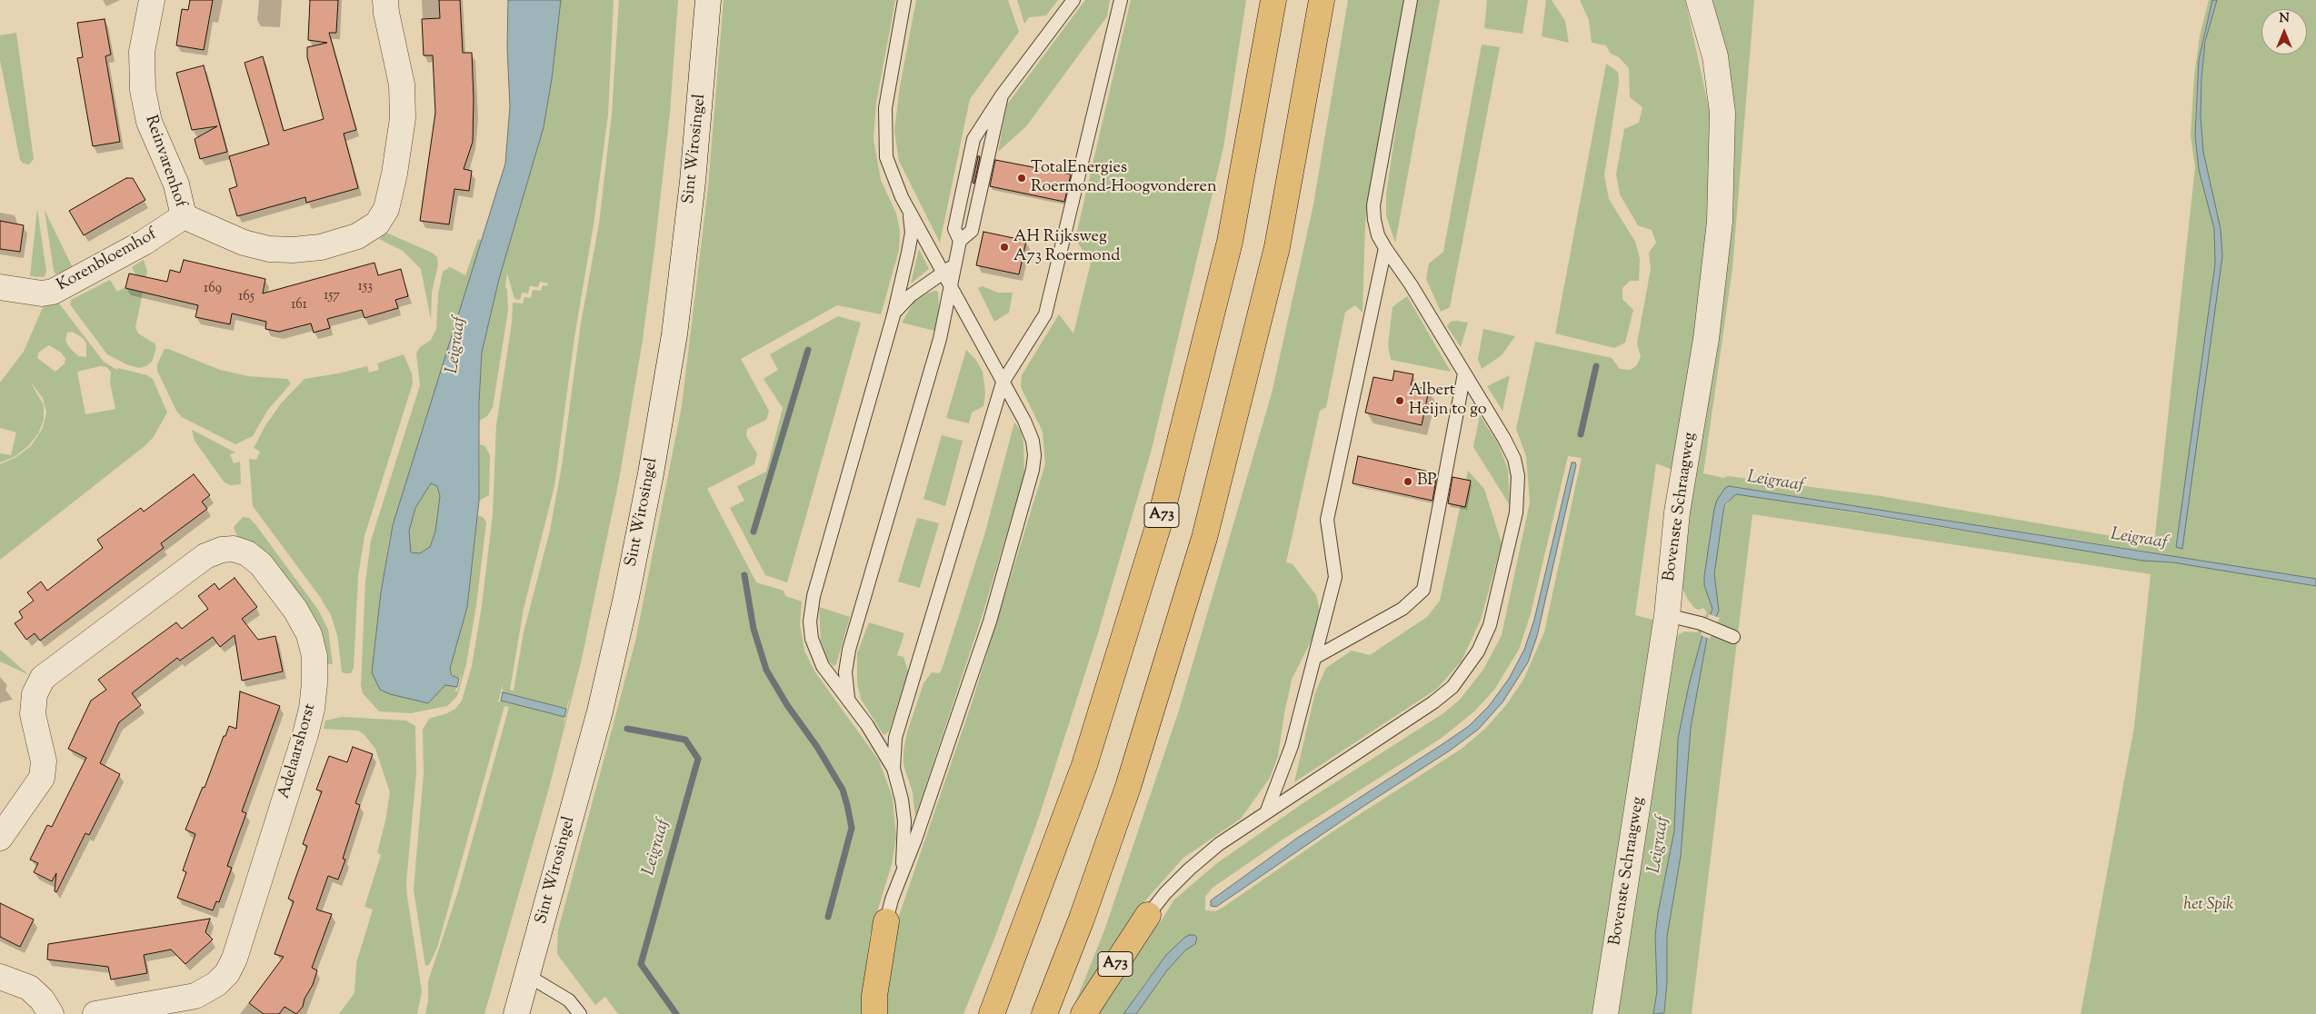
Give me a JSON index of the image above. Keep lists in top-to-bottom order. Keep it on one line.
{"streets":{"highway":["A73"],"street":["Sint Wirosingel","Reinvarenhof","Korenbloemhof","Bovenste Schraagweg","Adelaarshorst"]},"crossings":[["Reinvarenhof","Korenbloemhof"]],"water":["Leigraaf"],"parks":["het Spik"],"places":["TotalEnergies Roermond-Hoogvonderen","AH Rijksweg A73 Roermond","Albert Heijn to go","BP"],"house_numbers":["153","169","157","165","161"],"north":"top"}
